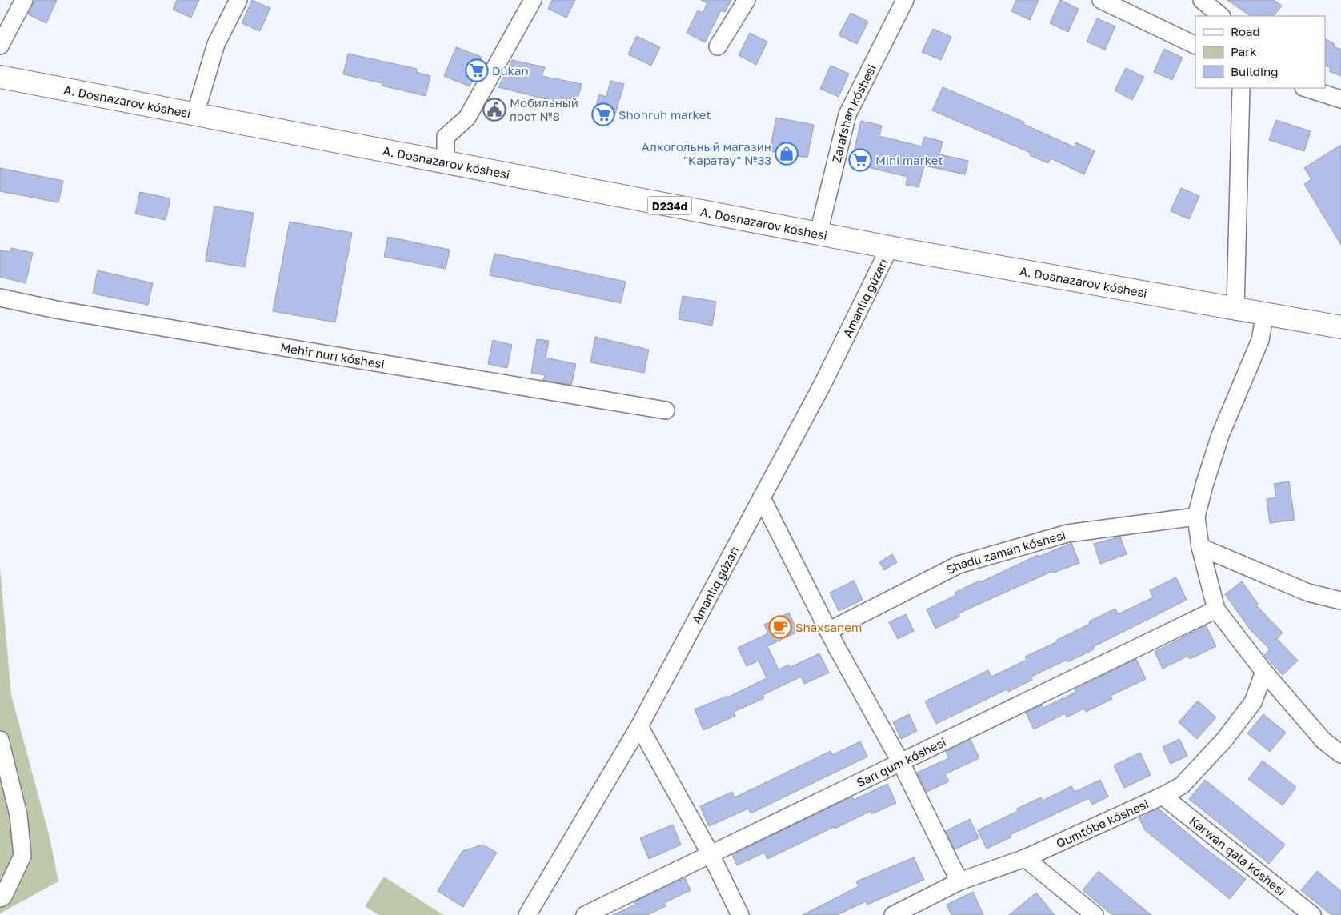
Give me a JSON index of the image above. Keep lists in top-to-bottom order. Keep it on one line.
{"streets":{"main road":["A. Dosnazarov kóshesi","D234d"],"street":["Zarafshan kóshesi","Amanlıq gúzarı","Mehir nurı kóshesi","Shadlı zaman kóshesi","Sarı qum kóshesi","Qumtóbe kóshesi","Karwan qala kóshesi"]},"crossings":[["A. Dosnazarov kóshesi","Zarafshan kóshesi"],["A. Dosnazarov kóshesi","Amanlıq gúzarı"],["Qumtóbe kóshesi","Karwan qala kóshesi"]],"places":{"supermarket":["Dúkan","Shohruh market","Mini market"],"public building":["Мобильный пост №8"],"shop":["Алкогольный магазин \"Каратау\" №33"],"cafe":["Shaxsanem"]},"legend":["Road","Park","Building"]}
